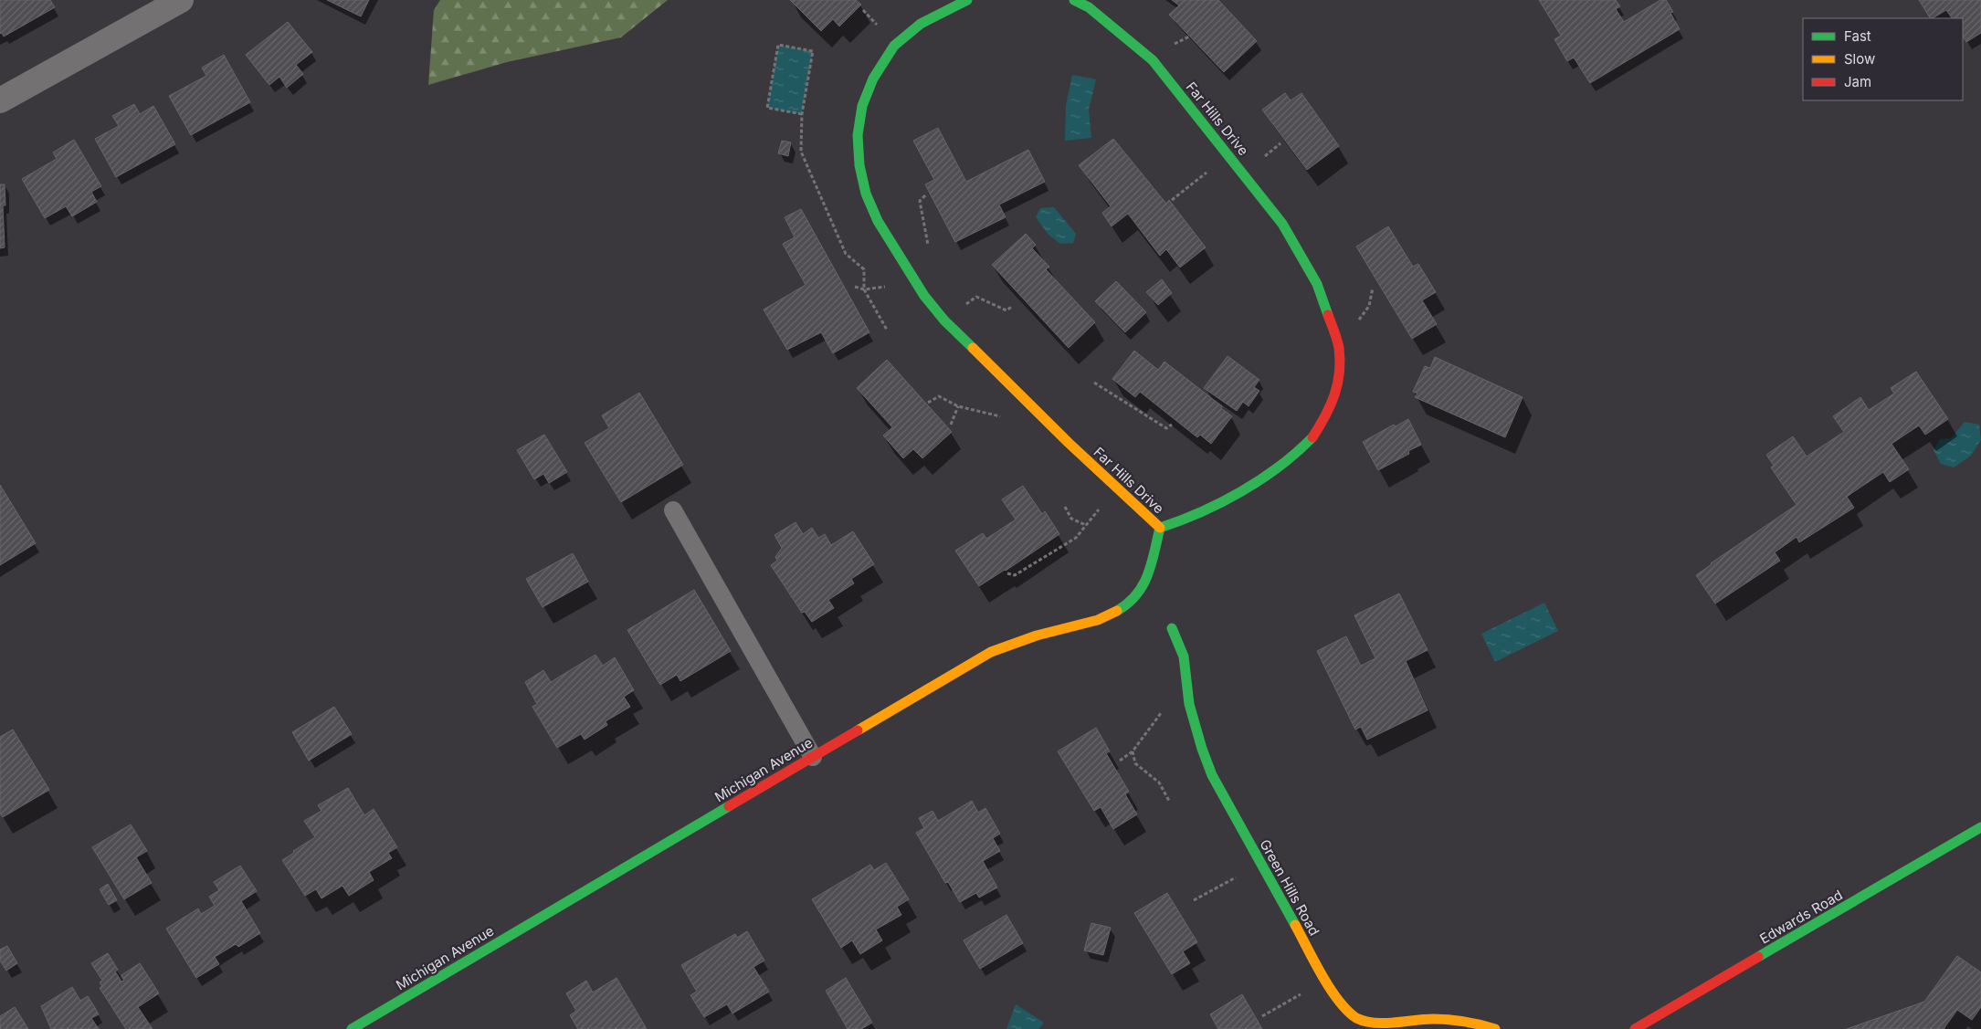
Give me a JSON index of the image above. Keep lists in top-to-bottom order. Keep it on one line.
{"streets":{"street":["Far Hills Drive","Michigan Avenue","Green Hills Road","Edwards Road"]},"crossings":[["Far Hills Drive","Michigan Avenue"]],"legend":["Fast","Slow","Jam"]}
